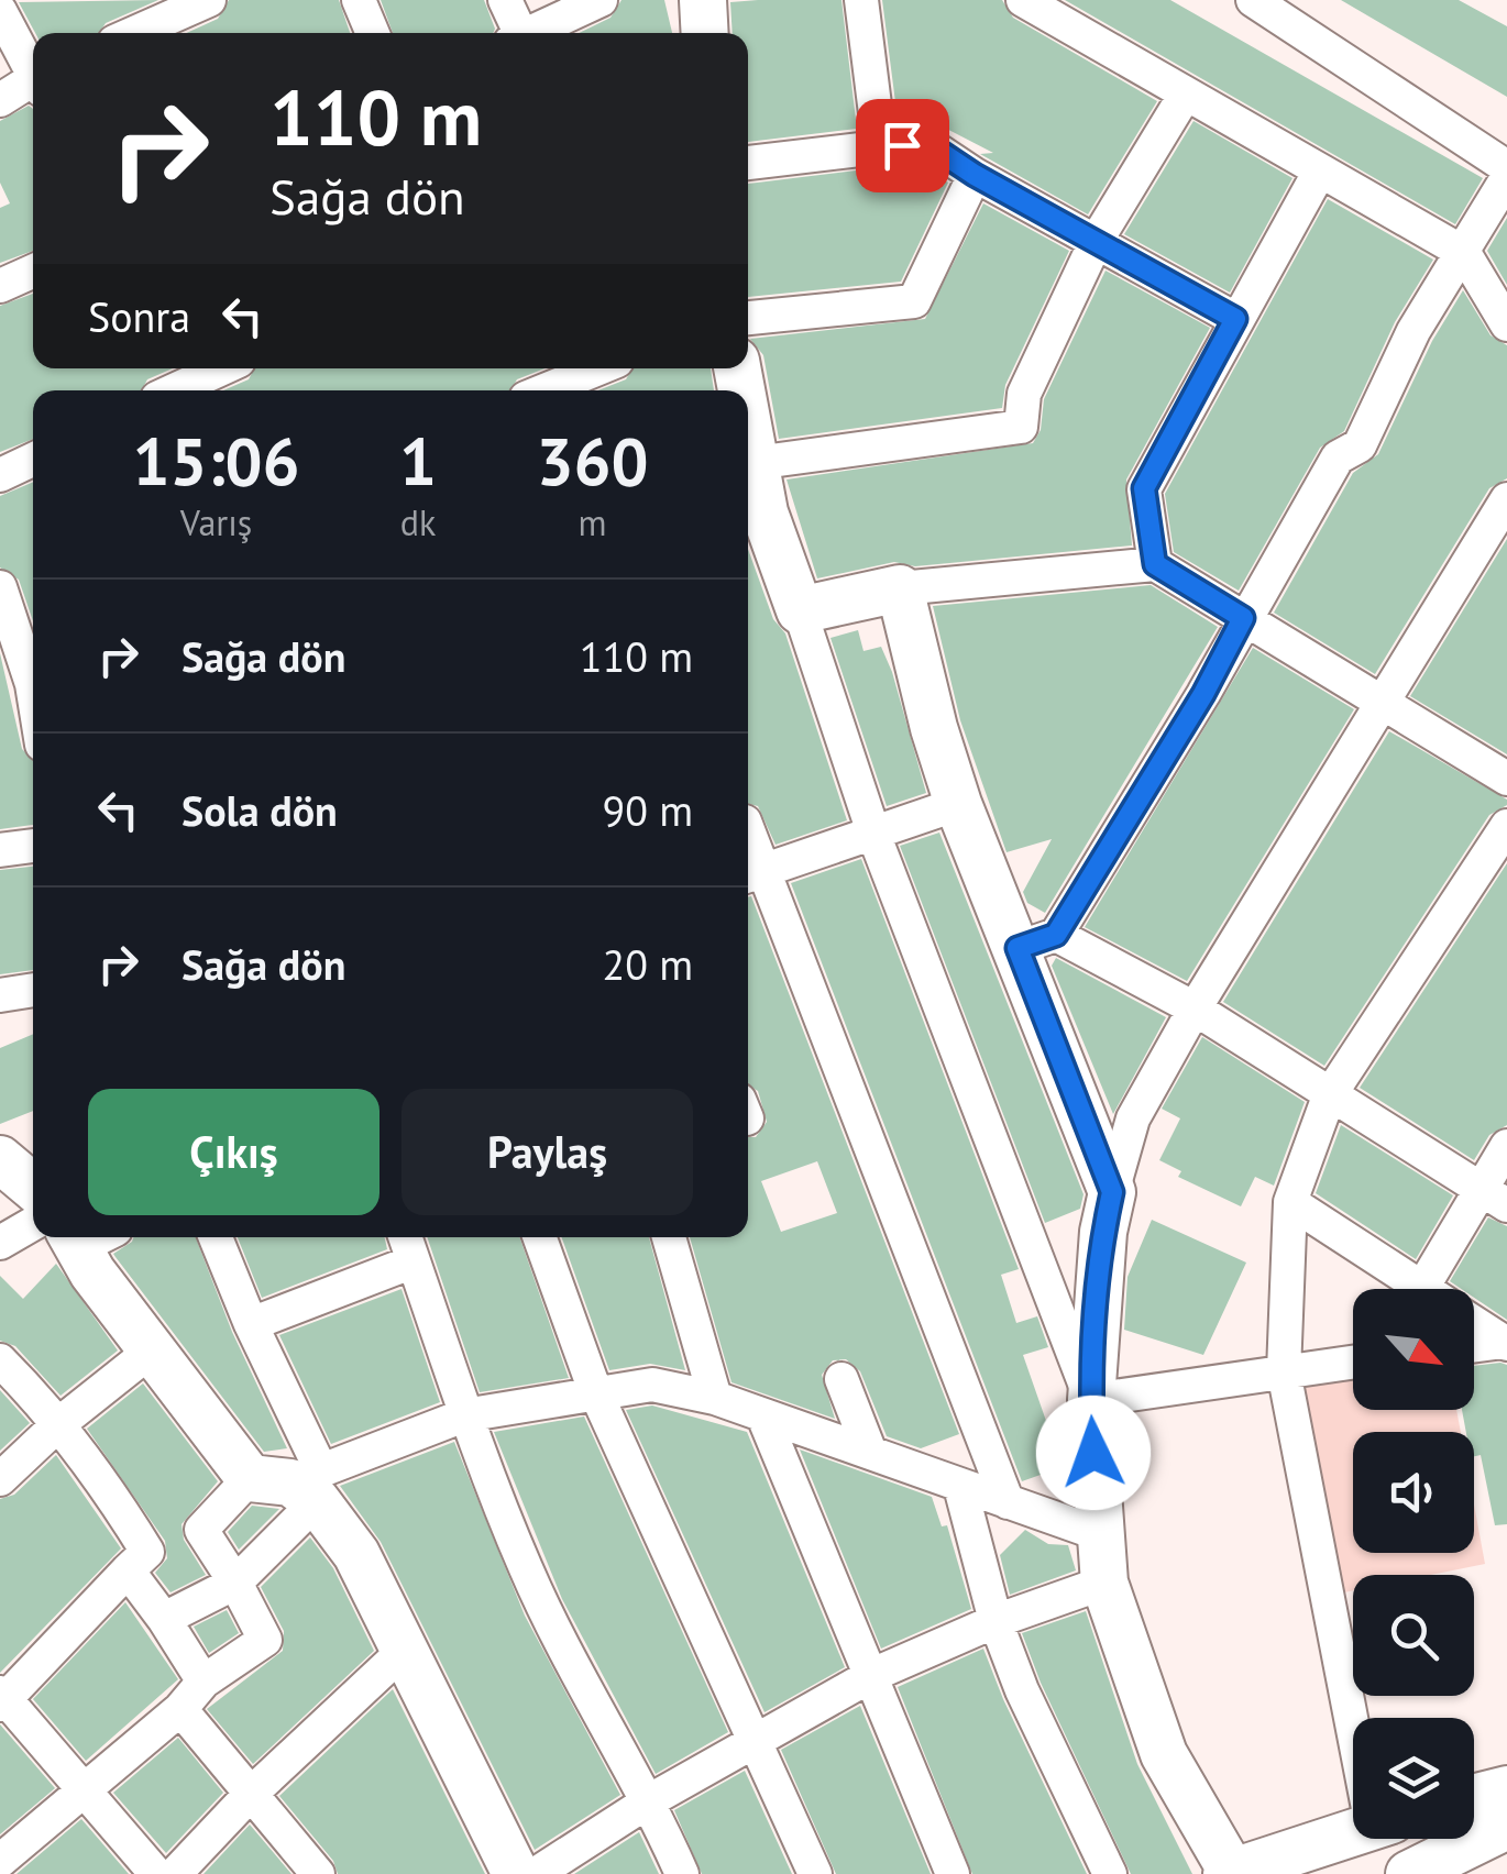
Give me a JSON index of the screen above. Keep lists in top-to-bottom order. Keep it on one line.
{"north":"bottom right","page":{"turn":["110 m","Sağa dön"],"then":"Sonra","eta":["15:06","Varış","1","dk","360","m"],"list":[{"name":"Sağa dön","value":"110 m"},{"name":"Sola dön","value":"90 m"},{"name":"Sağa dön","value":"20 m"}],"buttons":["Çıkış","Paylaş"]}}
